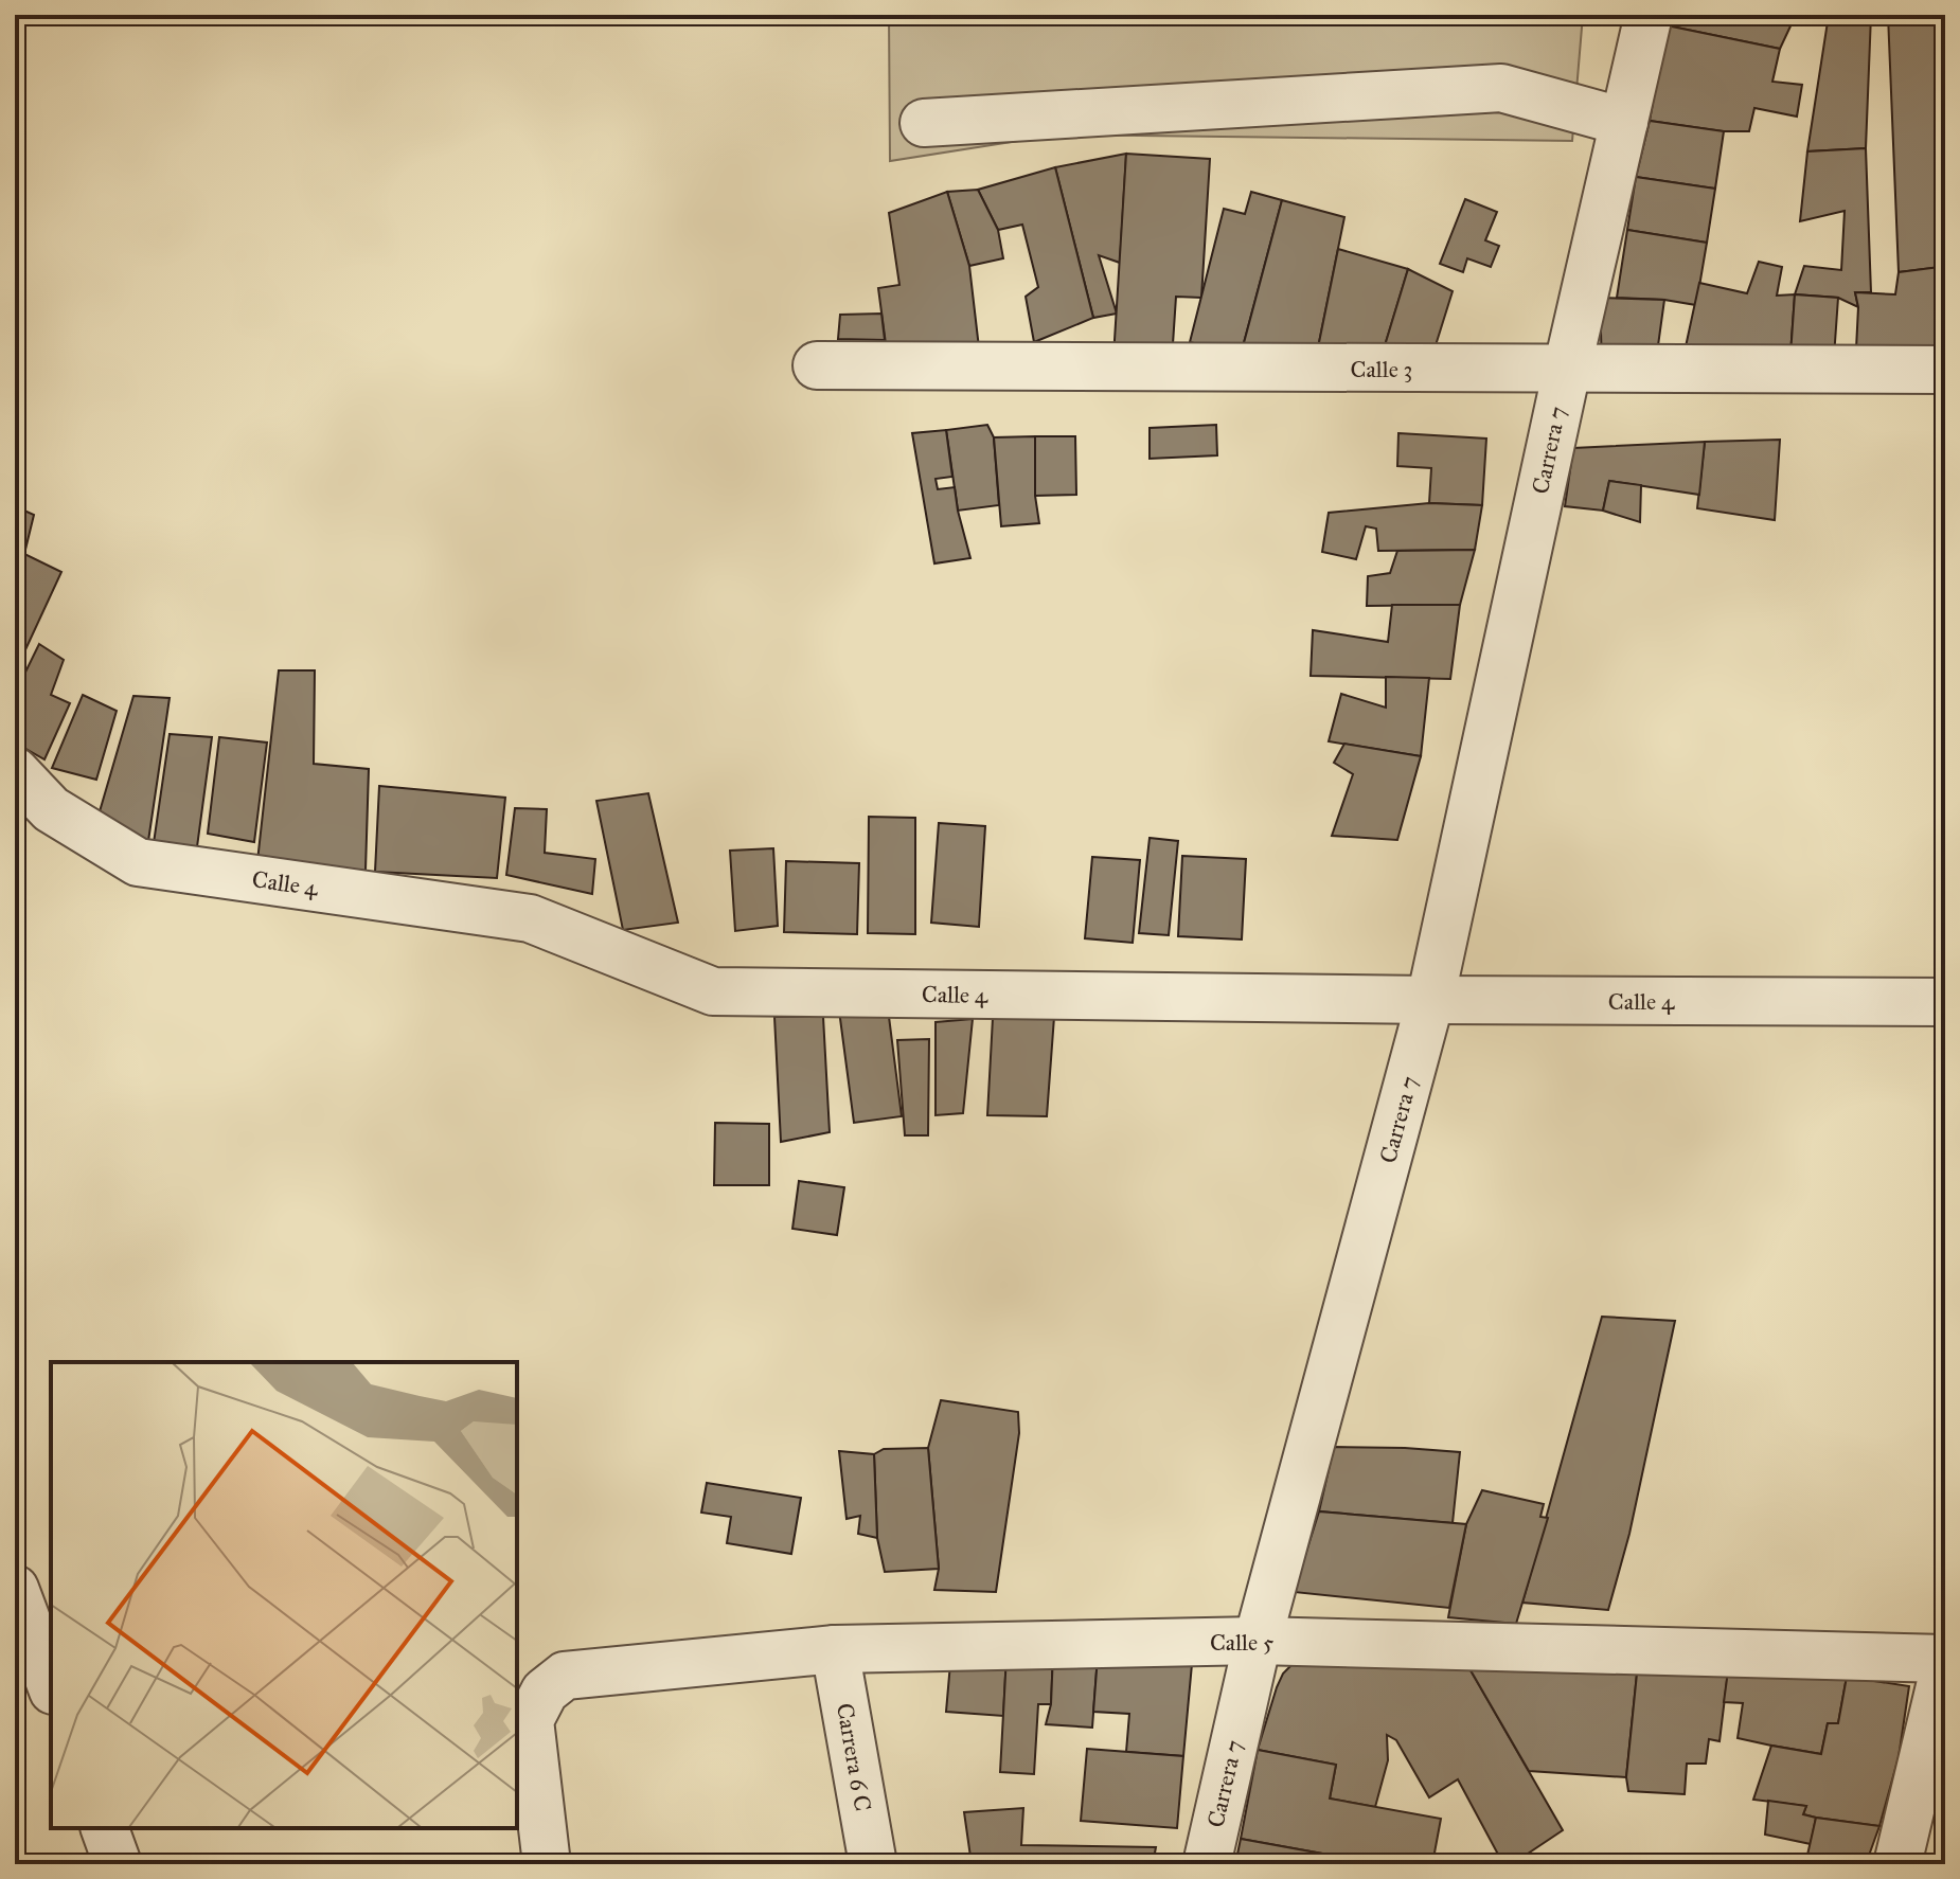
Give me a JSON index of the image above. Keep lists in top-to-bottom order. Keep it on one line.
{"streets":{"street":["Calle 3","Carrera 7","Calle 4","Calle 5","Carrera 6 C"]},"crossings":[["Calle 3","Carrera 7"],["Carrera 7","Calle 4"],["Carrera 7","Calle 5"],["Calle 5","Carrera 6 C"]]}
